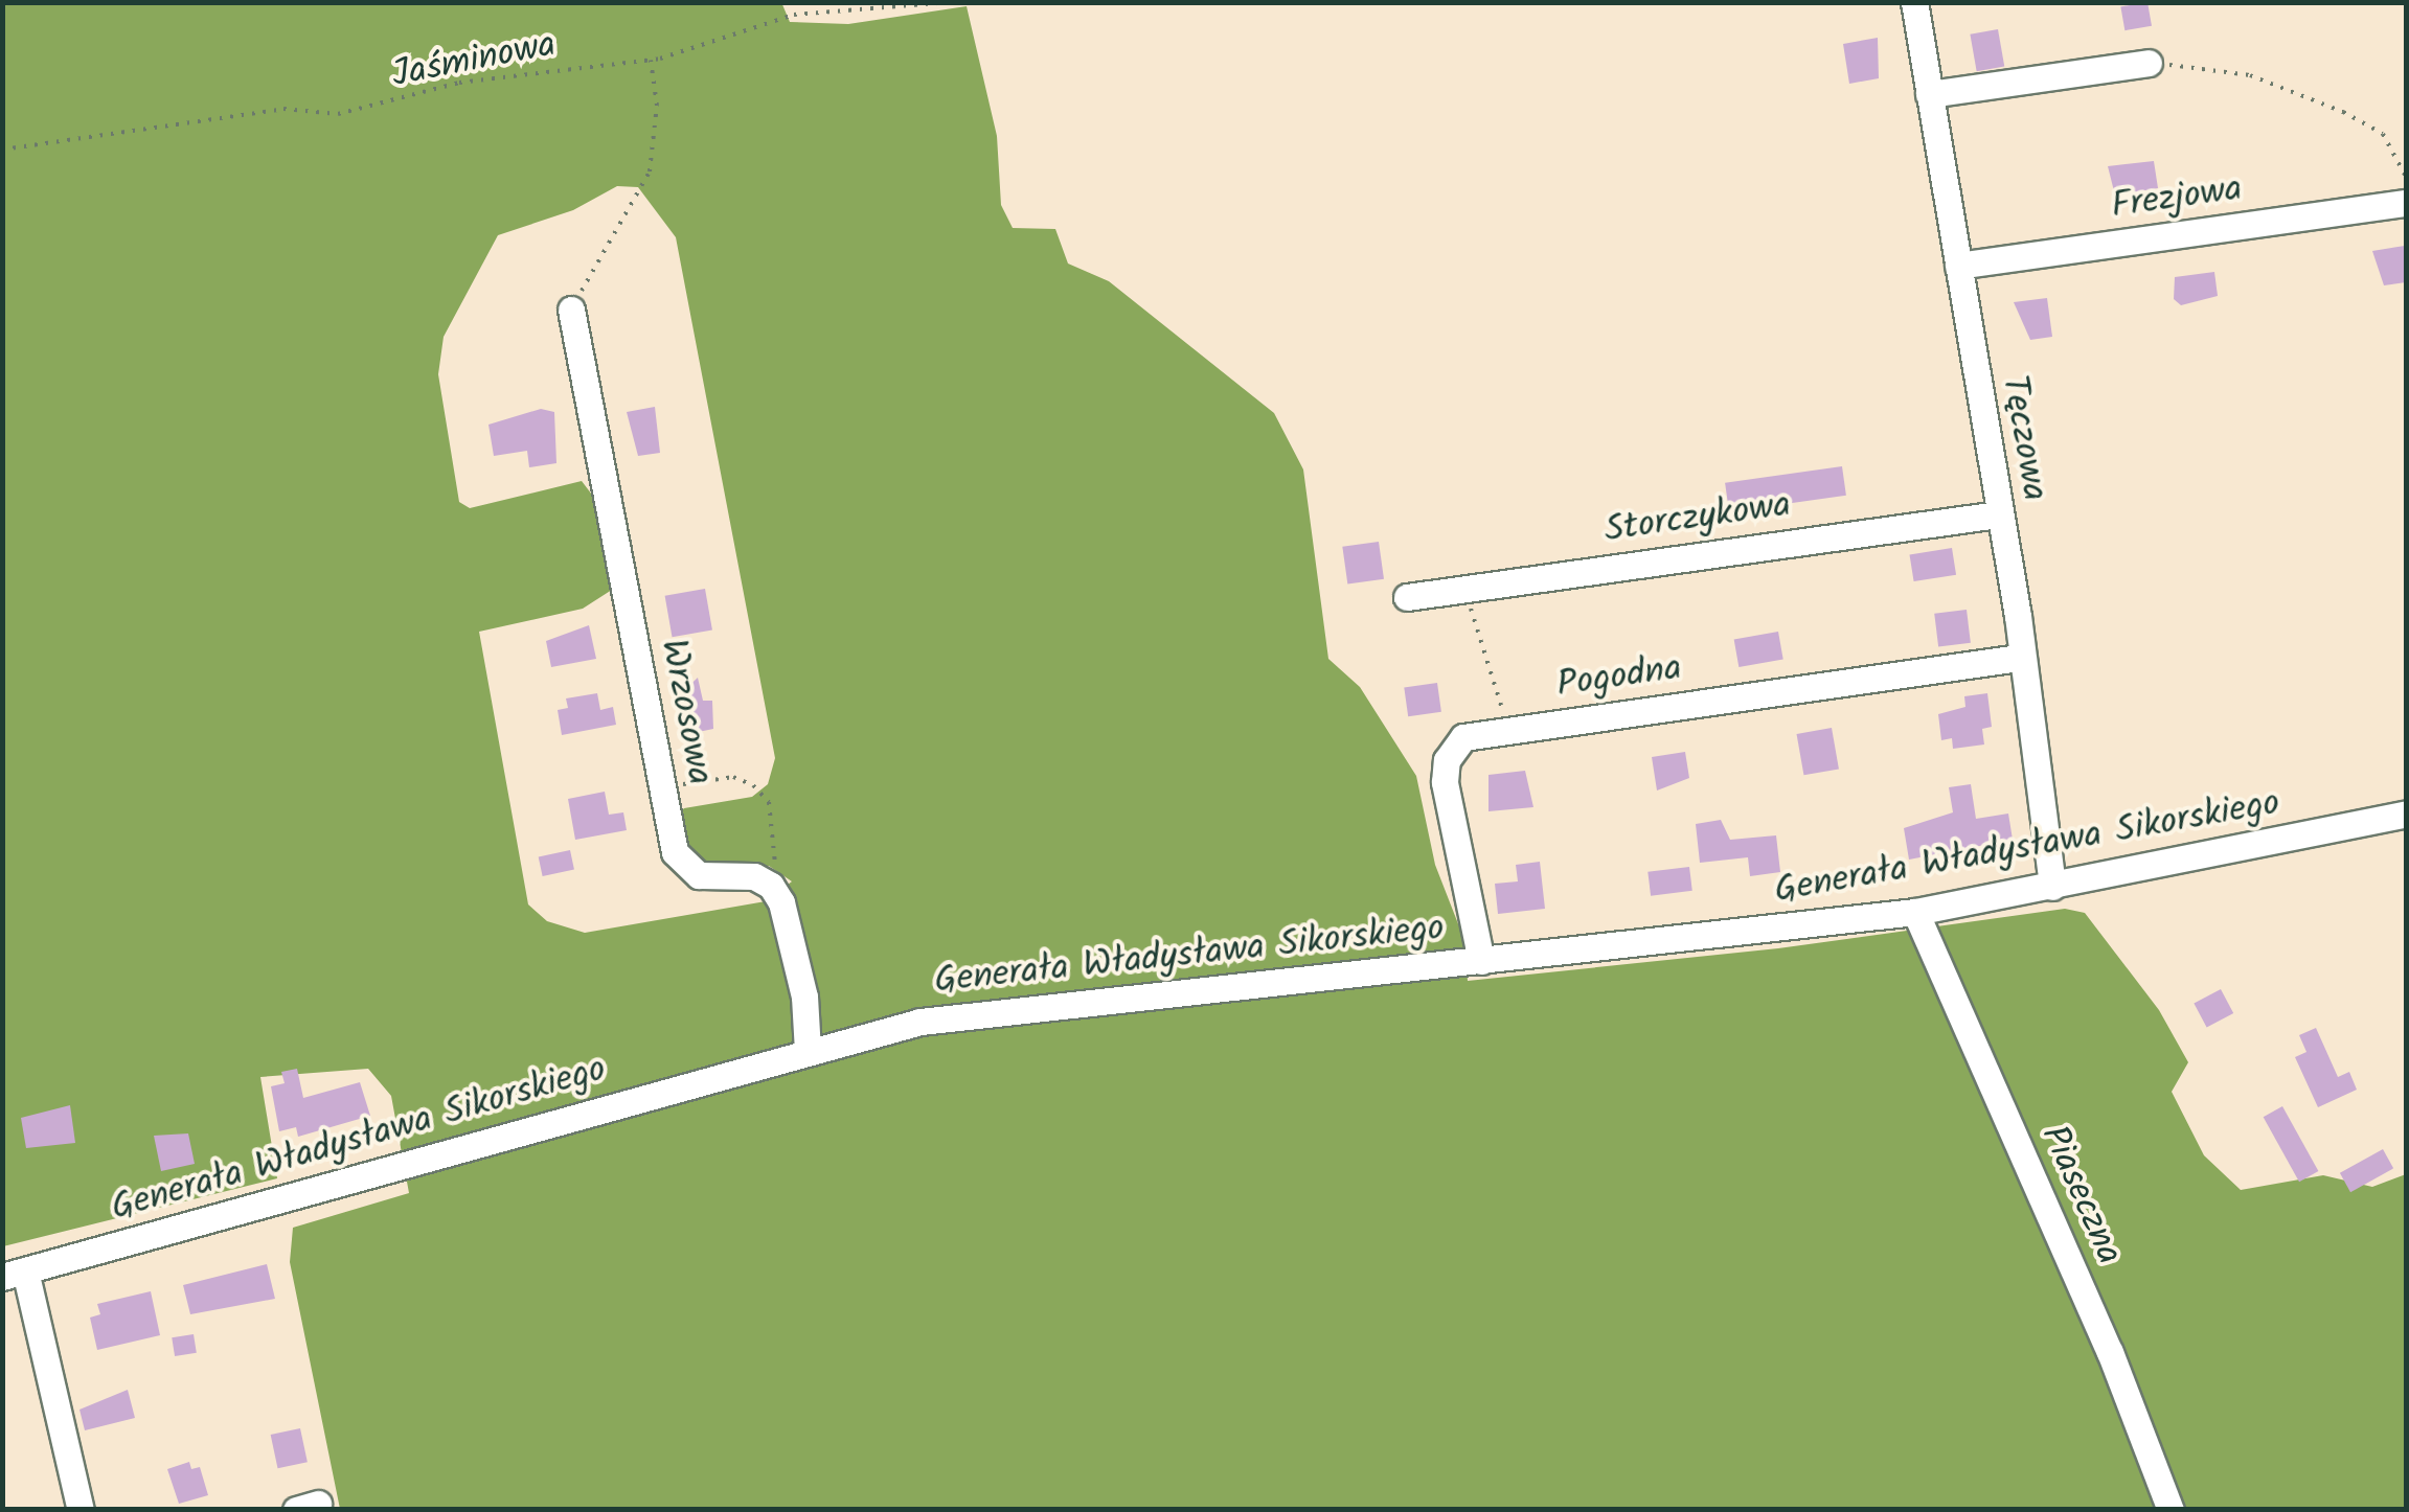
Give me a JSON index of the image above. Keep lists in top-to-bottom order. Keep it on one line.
{"streets":{"street":["Frezjowa","Tęczowa","Storczykowa","Pogodna","Wrzosowa","Generała Władysława Sikorskiego","Piaseczna"],"path":["Jaśminowa"]},"crossings":[["Frezjowa","Tęczowa"],["Tęczowa","Storczykowa"],["Tęczowa","Pogodna"],["Tęczowa","Generała Władysława Sikorskiego"],["Pogodna","Generała Władysława Sikorskiego"],["Generała Władysława Sikorskiego","Piaseczna"]]}
